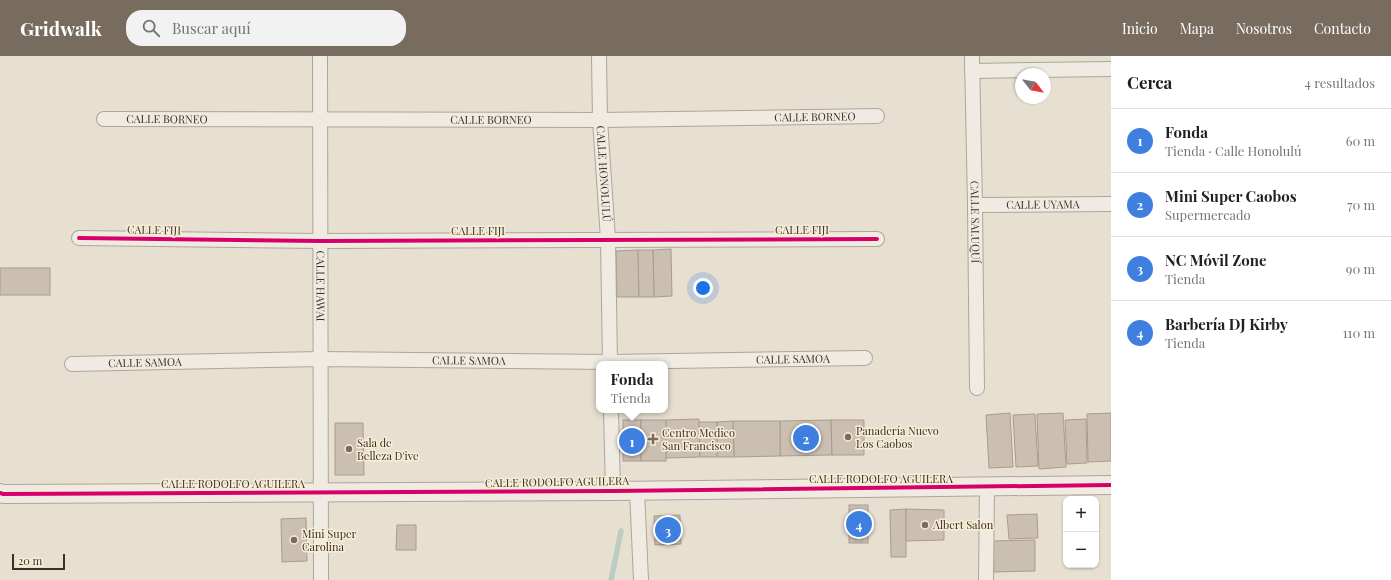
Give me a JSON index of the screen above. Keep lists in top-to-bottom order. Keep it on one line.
{"streets":{"street":["CALLE BORNEO","CALLE HONOLULÚ","CALLE UYAMA","CALLE SALUQUÍ","CALLE FIJI","CALLE HAWAI","CALLE SAMOA","CALLE RODOLFO AGUILERA"]},"crossings":[["CALLE BORNEO","CALLE HONOLULÚ"],["CALLE BORNEO","CALLE HAWAI"],["CALLE HONOLULÚ","CALLE FIJI"],["CALLE UYAMA","CALLE SALUQUÍ"],["CALLE FIJI","CALLE HAWAI"],["CALLE HAWAI","CALLE SAMOA"],["CALLE HAWAI","CALLE RODOLFO AGUILERA"]],"places":{"other":["Panadería Nuevo Los Caobos","Sala de Belleza D'ive","Albert Salon","Mini Super Carolina"],"health":["Centro Medico San Francisco"]},"scale_bar":"20 m","north":"bottom right","page":{"header":"Gridwalk","search":"Buscar aquí","nav":["Inicio","Mapa","Nosotros","Contacto"],"heading":["Cerca","4 resultados"],"list":[{"mark":"1","name":"Fonda","note":"Tienda · Calle Honolulú","value":"60 m"},{"mark":"2","name":"Mini Super Caobos","note":"Supermercado","value":"70 m"},{"mark":"3","name":"NC Móvil Zone","note":"Tienda","value":"90 m"},{"mark":"4","name":"Barbería DJ Kirby","note":"Tienda","value":"110 m"}],"popup":["Fonda","Tienda"],"pins":["2","1","4","3"],"map_buttons":["+","−"],"scale":"20 m"}}
